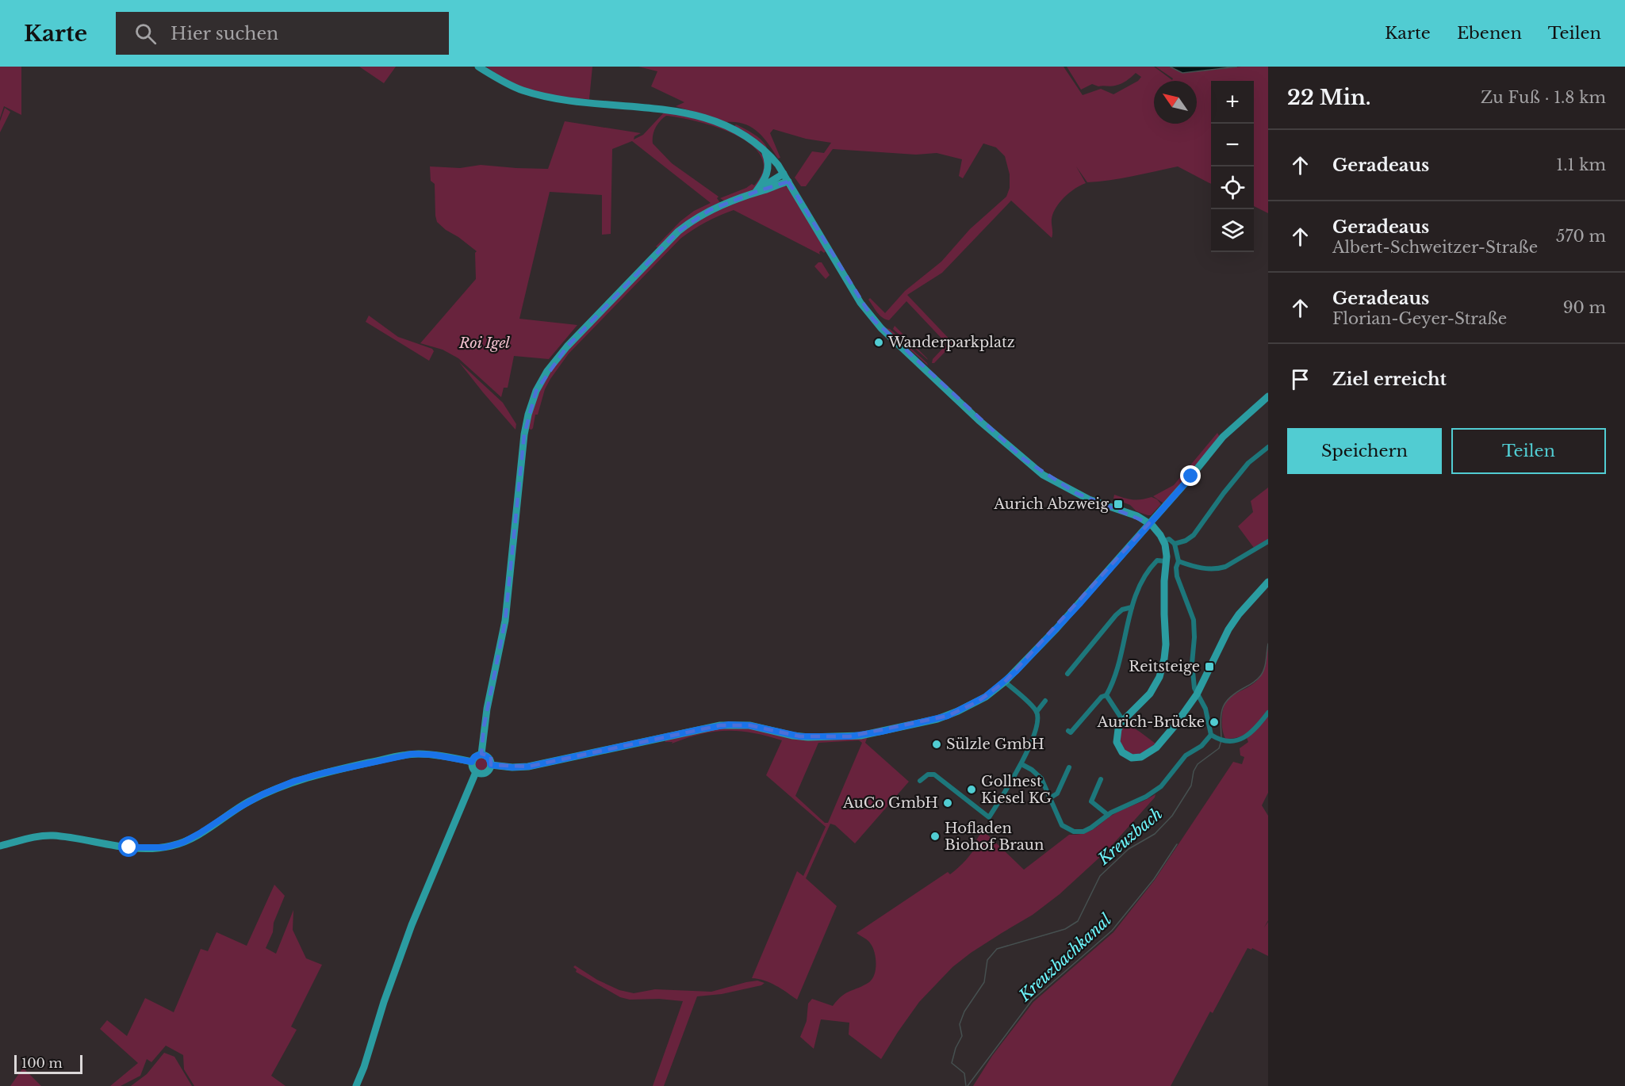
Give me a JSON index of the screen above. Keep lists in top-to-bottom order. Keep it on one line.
{"water":["Kreuzbach","Kreuzbachkanal"],"parks":["Roi Igel"],"places":{"other":["Wanderparkplatz","Aurich-Brücke","Sülzle GmbH","Gollnest Kiesel KG","AuCo GmbH","Hofladen Biohof Braun"],"transit":["Aurich Abzweig","Reitsteige"]},"scale_bar":"100 m","north":"top left","page":{"header":"Karte","search":"Hier suchen","nav":["Karte","Ebenen","Teilen"],"heading":["22 Min.","Zu Fuß · 1.8 km"],"map_buttons":["+","−"],"list":[["Geradeaus","1.1 km"],["Geradeaus","Albert-Schweitzer-Straße","570 m"],["Geradeaus","Florian-Geyer-Straße","90 m"],"Ziel erreicht"],"buttons":["Speichern","Teilen"],"scale":"100 m"}}
